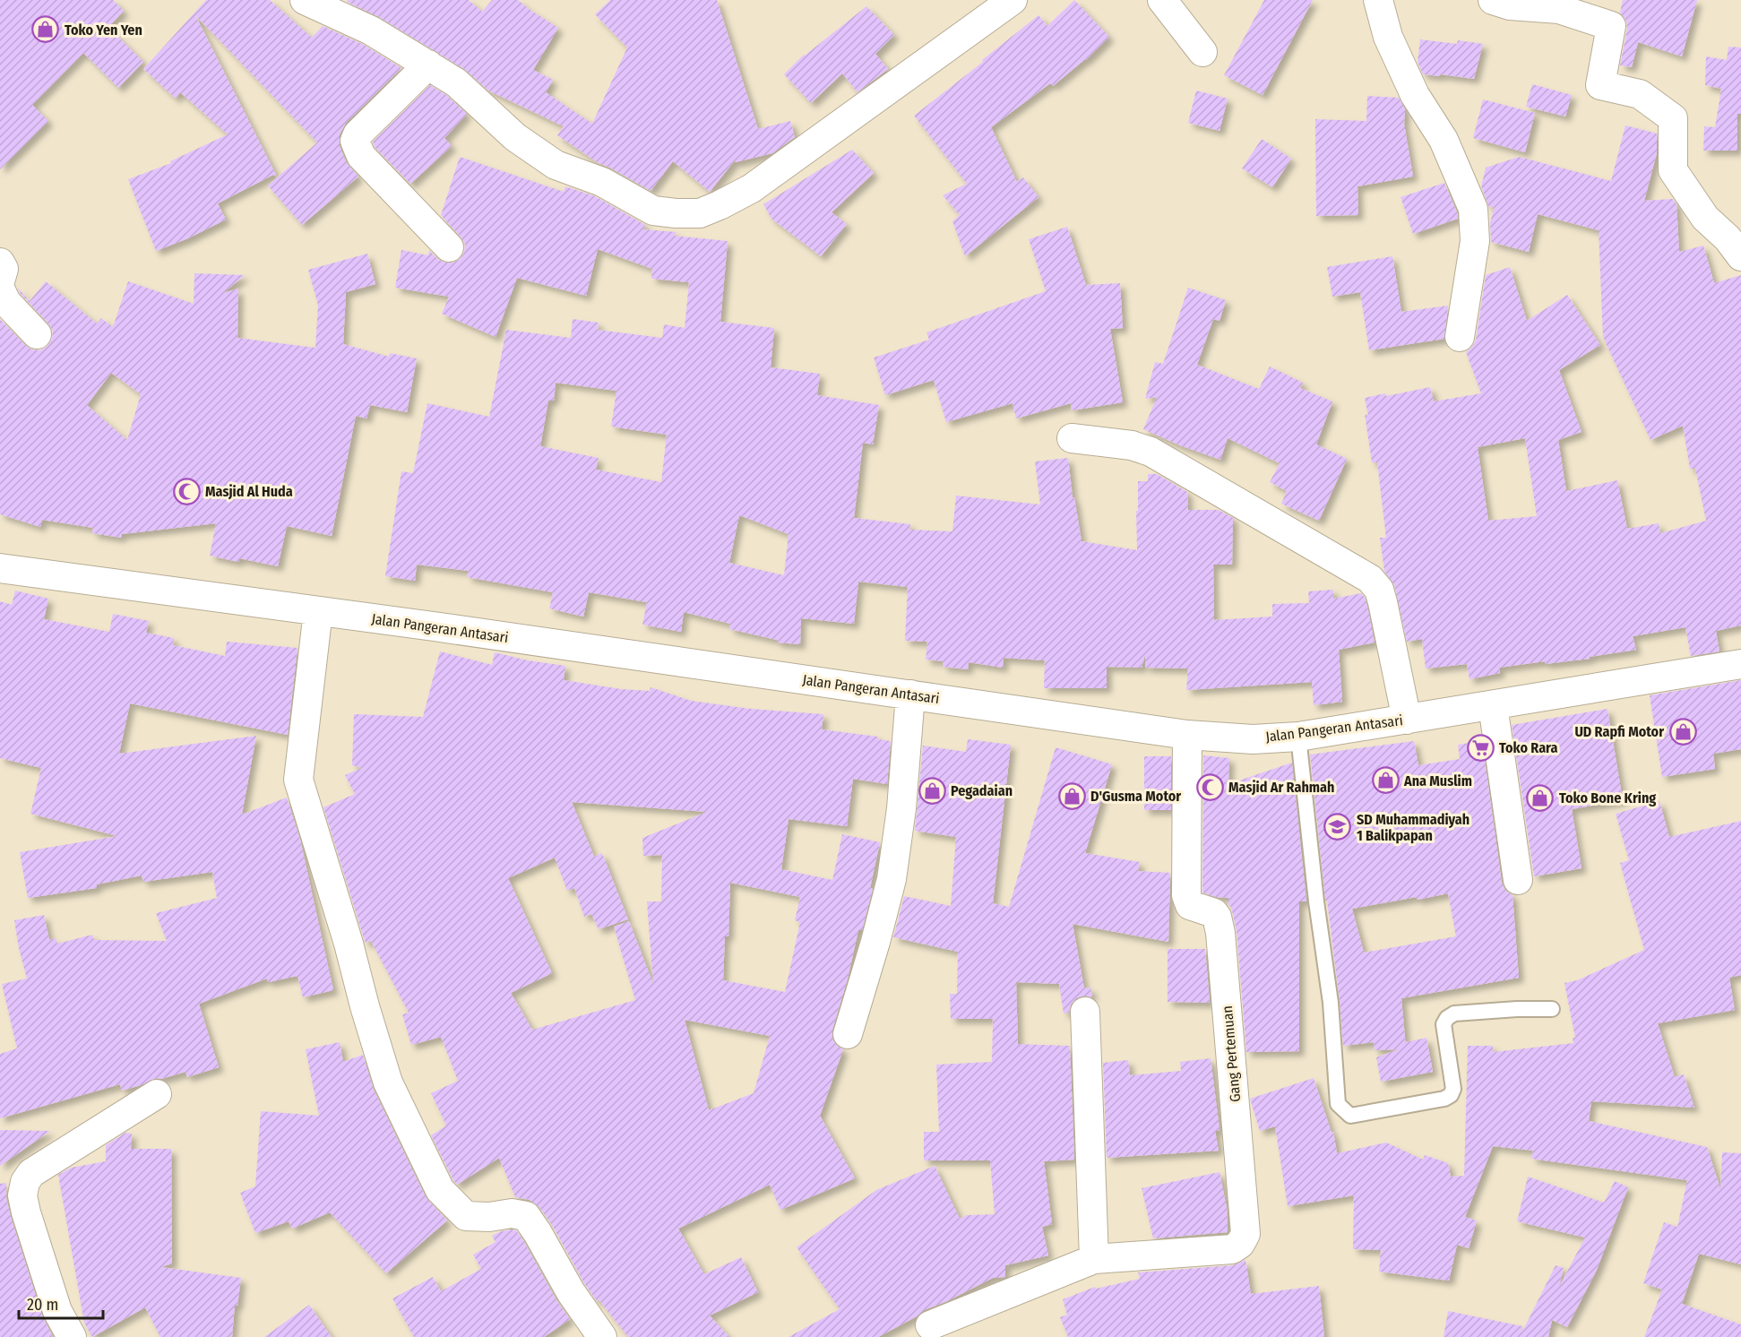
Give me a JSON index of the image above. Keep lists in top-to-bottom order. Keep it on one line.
{"streets":{"street":["Jalan Pangeran Antasari","Gang Pertemuan"]},"crossings":[["Jalan Pangeran Antasari","Gang Pertemuan"]],"places":{"shop":["Toko Yen Yen","UD Rapfi Motor","Ana Muslim","Pegadaian","D'Gusma Motor","Toko Bone Kring"],"mosque":["Masjid Al Huda","Masjid Ar Rahmah"],"supermarket":["Toko Rara"],"school or university":["SD Muhammadiyah 1 Balikpapan"]},"scale_bar":"20 m"}
